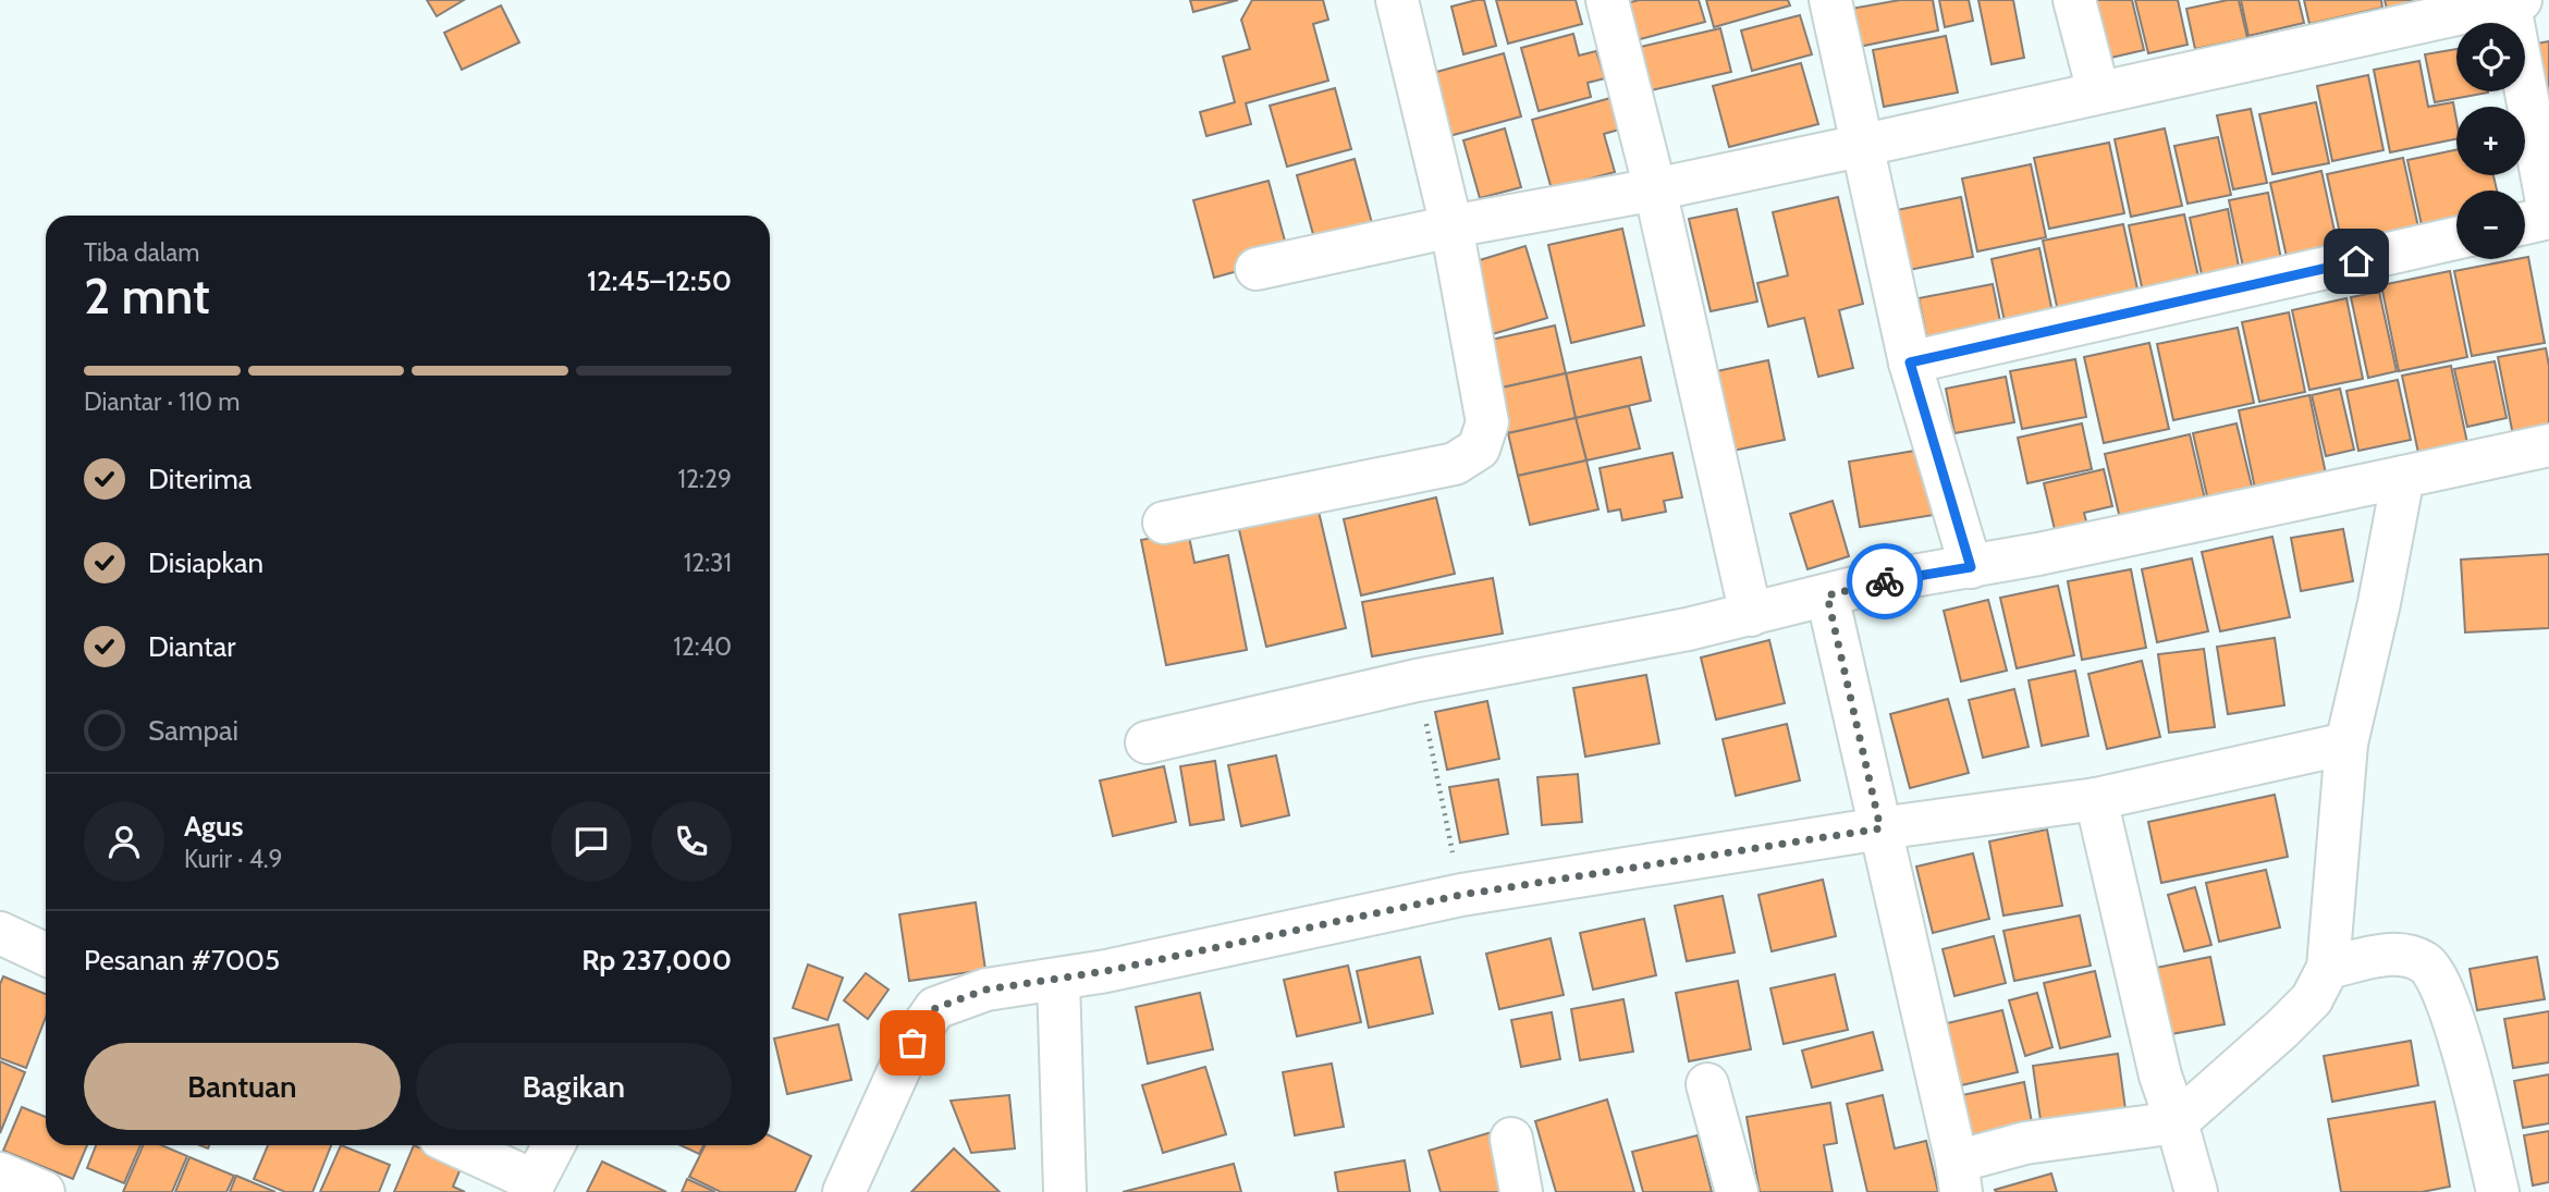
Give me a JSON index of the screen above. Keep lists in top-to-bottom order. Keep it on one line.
{"page":{"map_buttons":["+","−"],"heading":["2 mnt","Tiba dalam","12:45–12:50"],"panel":["Agus","Kurir · 4.9","Pesanan #7005","Rp 237,000"],"bar":"Diantar · 110 m","list":[["Diterima","12:29"],["Disiapkan","12:31"],["Diantar","12:40"],"Sampai"],"buttons":["Bantuan","Bagikan"]}}
